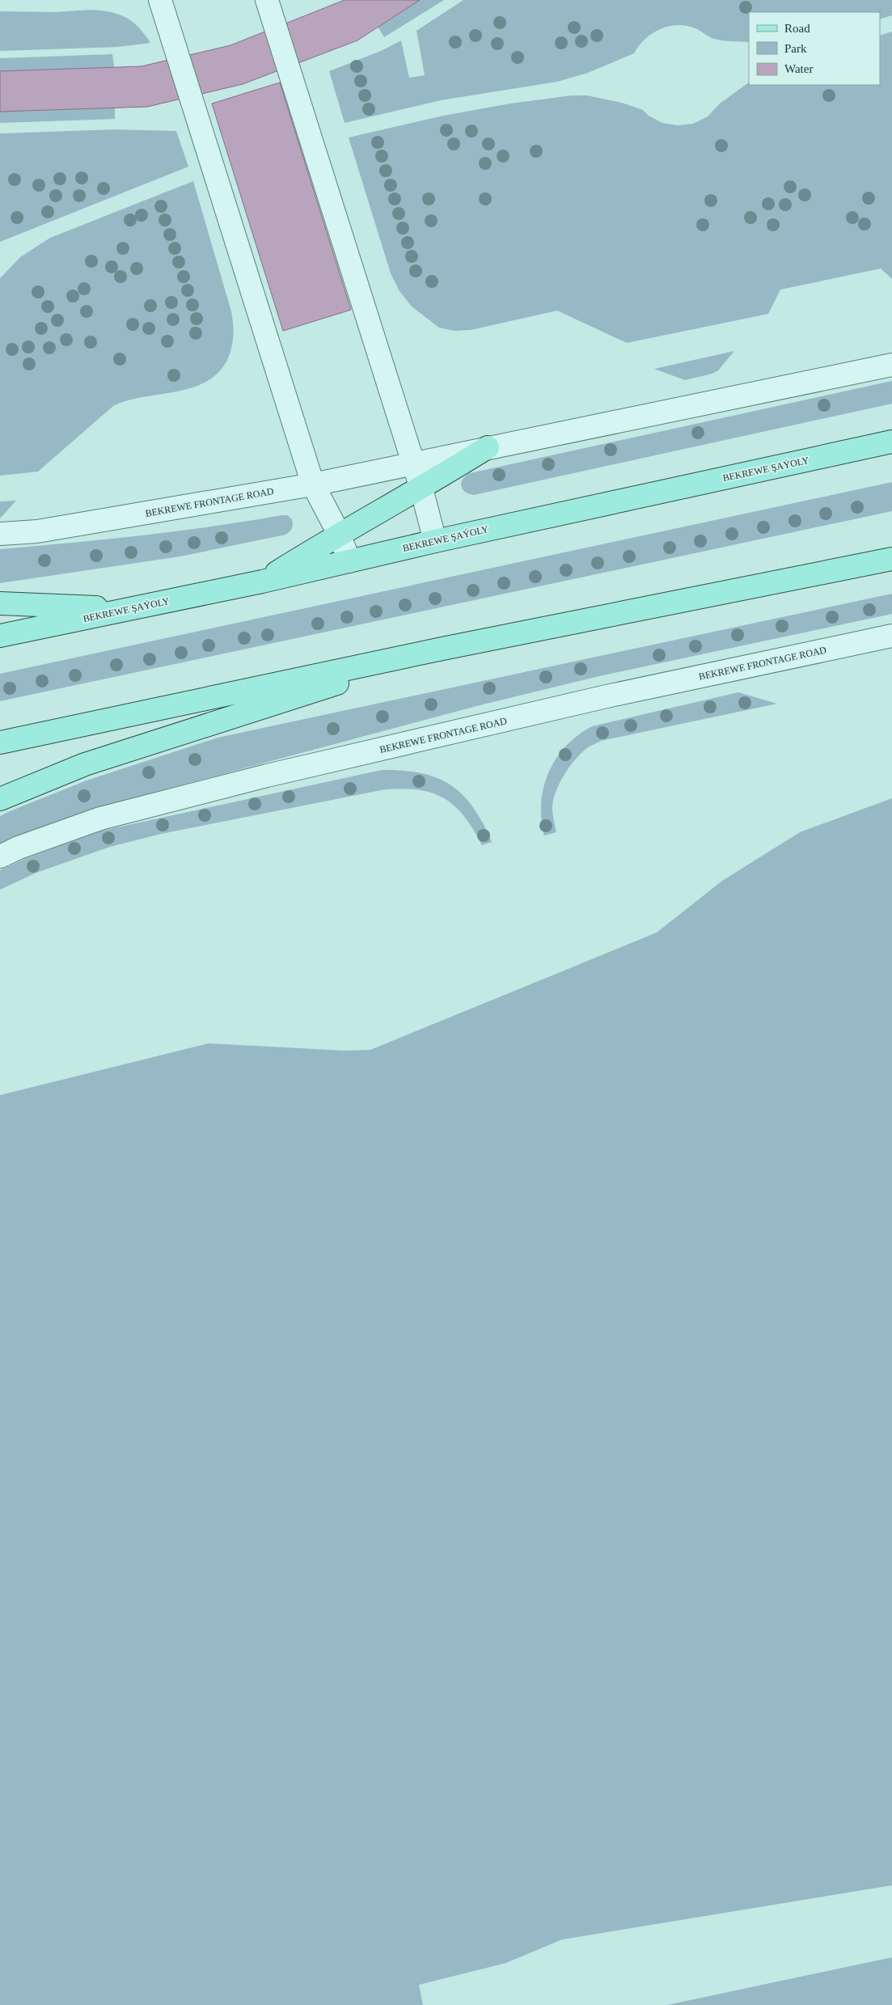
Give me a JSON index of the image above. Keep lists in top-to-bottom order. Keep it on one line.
{"streets":{"main road":["BEKREWE ŞAÝOLY"],"street":["BEKREWE FRONTAGE ROAD"]},"legend":["Road","Park","Water"]}
